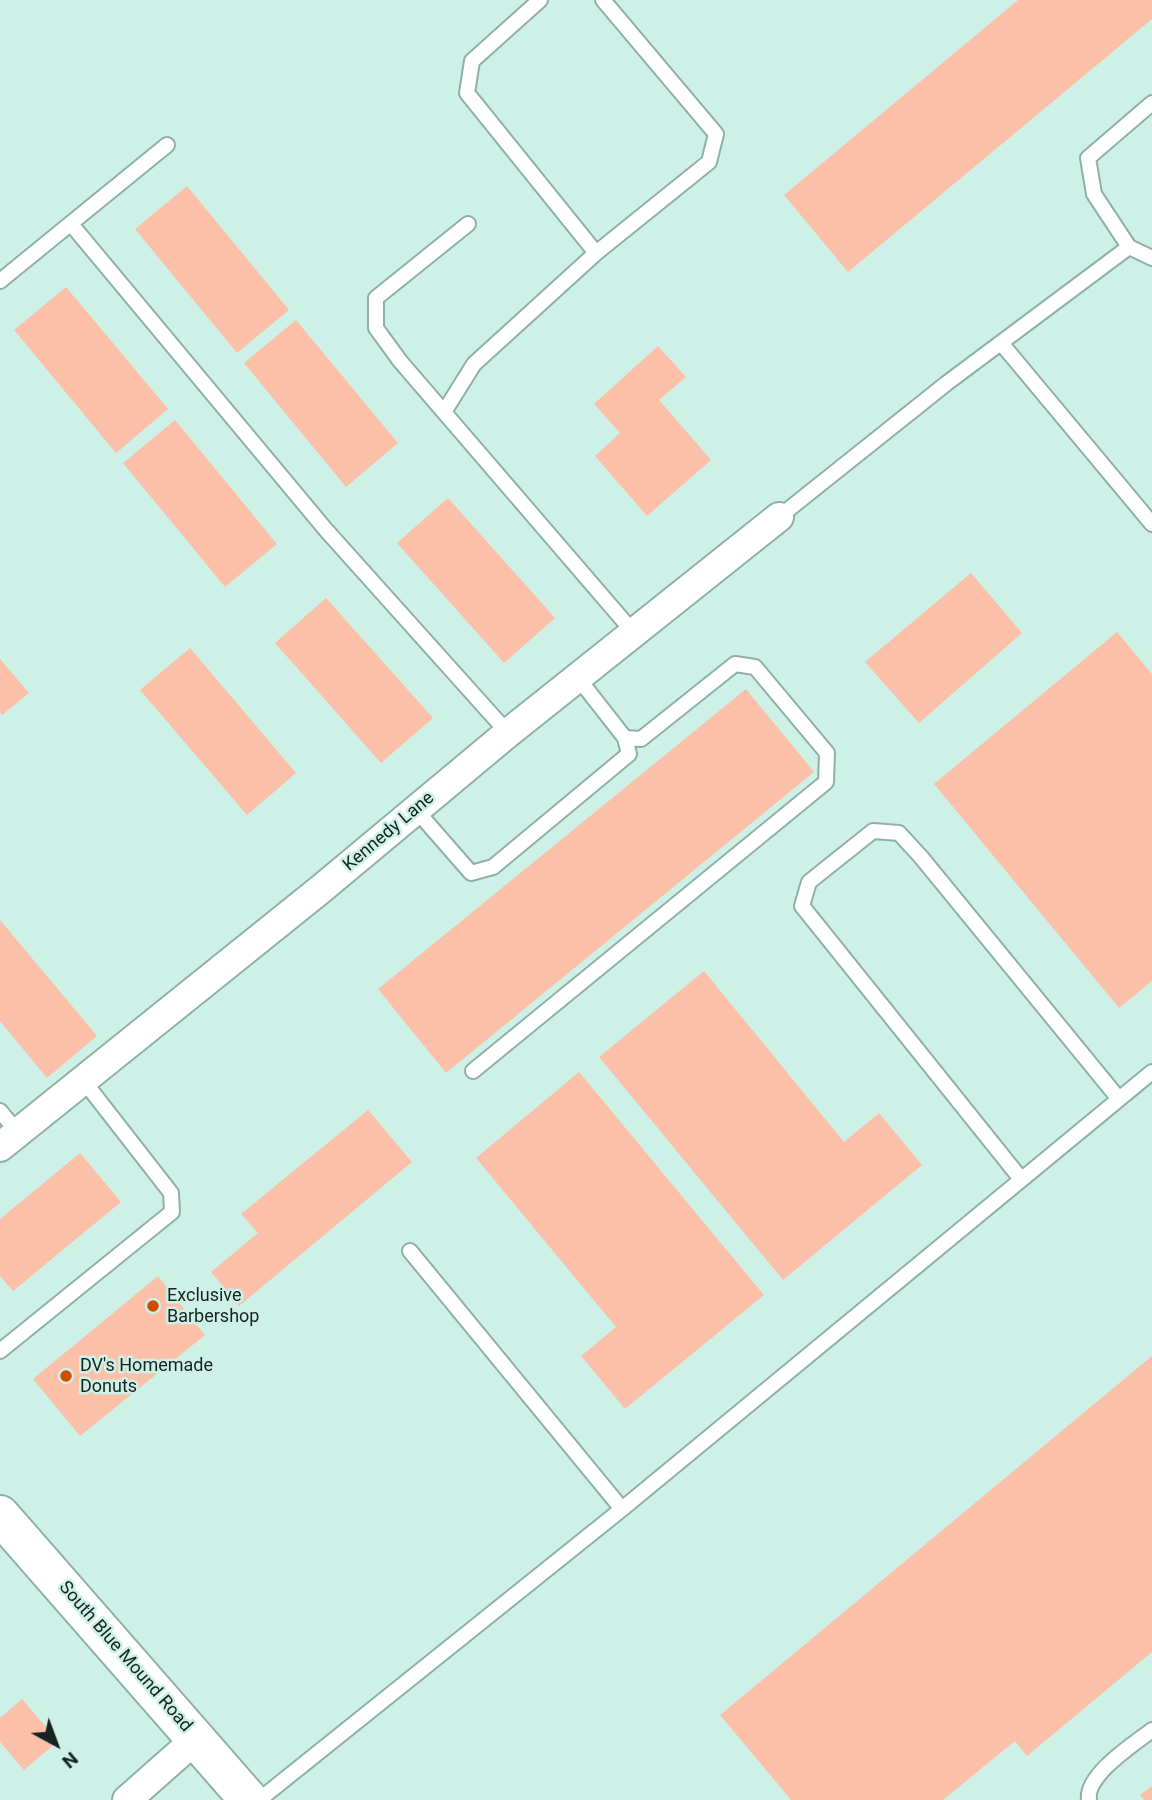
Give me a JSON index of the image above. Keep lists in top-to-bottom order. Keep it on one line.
{"streets":{"main road":["South Blue Mound Road"],"street":["Kennedy Lane"]},"places":["Exclusive Barbershop","DV's Homemade Donuts"],"north":"bottom right"}
